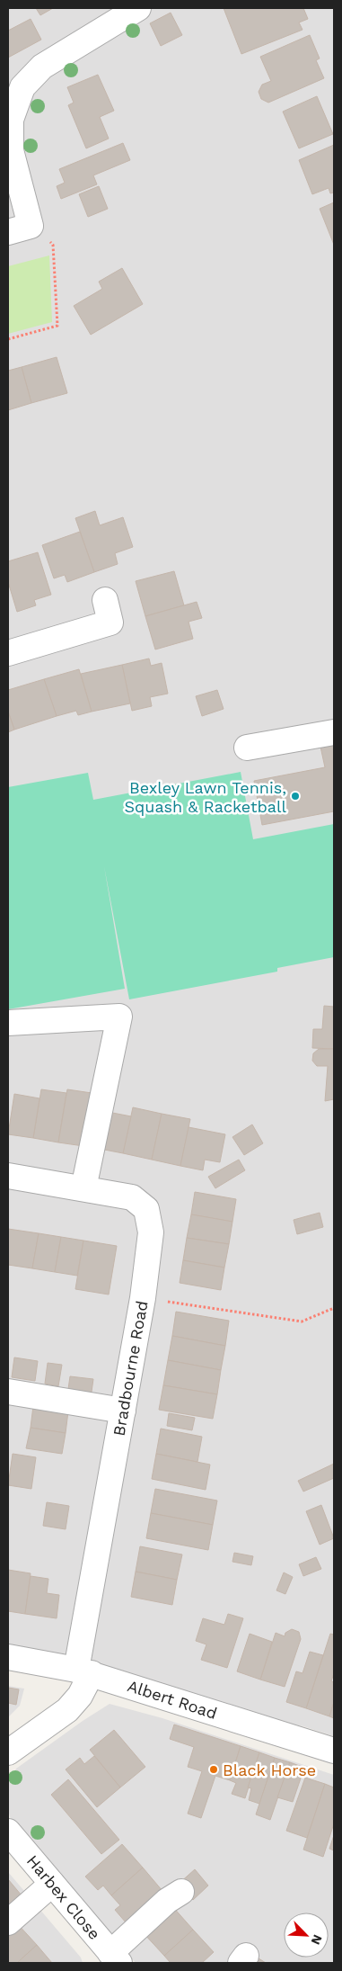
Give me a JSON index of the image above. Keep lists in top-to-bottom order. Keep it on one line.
{"streets":{"street":["Bradbourne Road","Albert Road","Harbex Close"]},"crossings":[["Bradbourne Road","Albert Road"]],"places":["Bexley Lawn Tennis, Squash & Racketball","Black Horse"],"north":"bottom right"}
